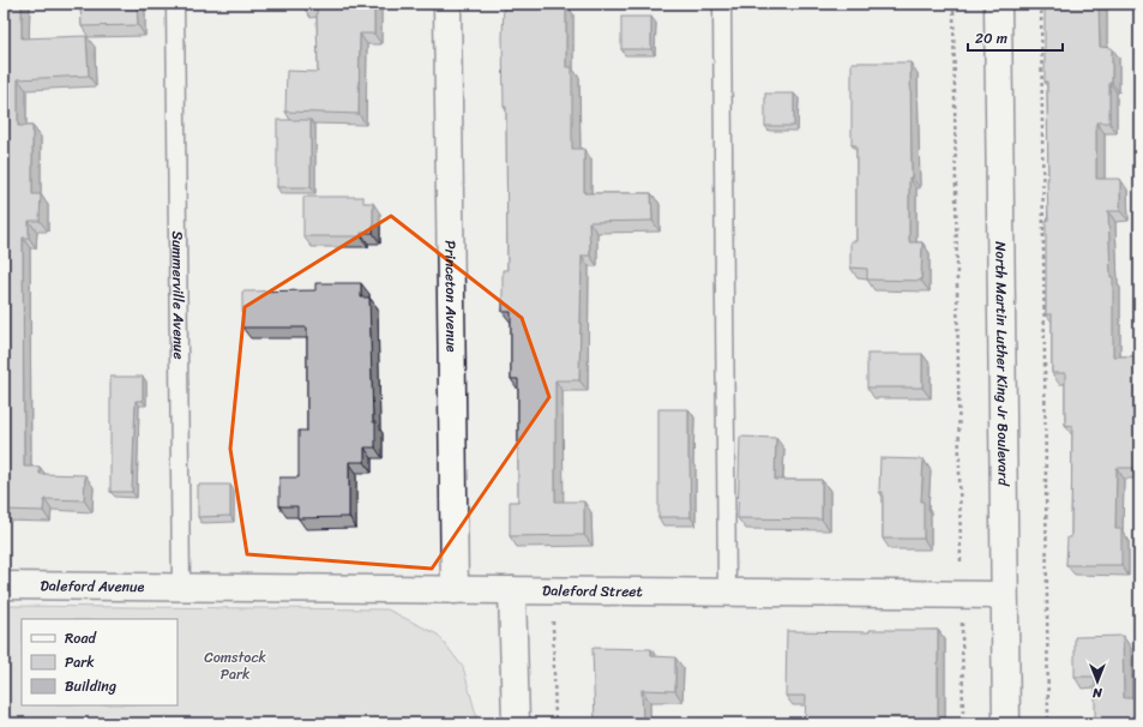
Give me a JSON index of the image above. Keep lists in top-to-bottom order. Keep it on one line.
{"streets":{"street":["Princeton Avenue","North Martin Luther King Jr Boulevard","Daleford Avenue","Daleford Street"],"lane":["Summerville Avenue"]},"crossings":[["Summerville Avenue","Daleford Avenue"],["Summerville Avenue","Daleford Street"],["Princeton Avenue","Daleford Street"],["North Martin Luther King Jr Boulevard","Daleford Street"],["Daleford Avenue","Daleford Street"]],"parks":["Comstock Park"],"legend":["Road","Park","Building"],"scale_bar":"20 m","north":"bottom"}
